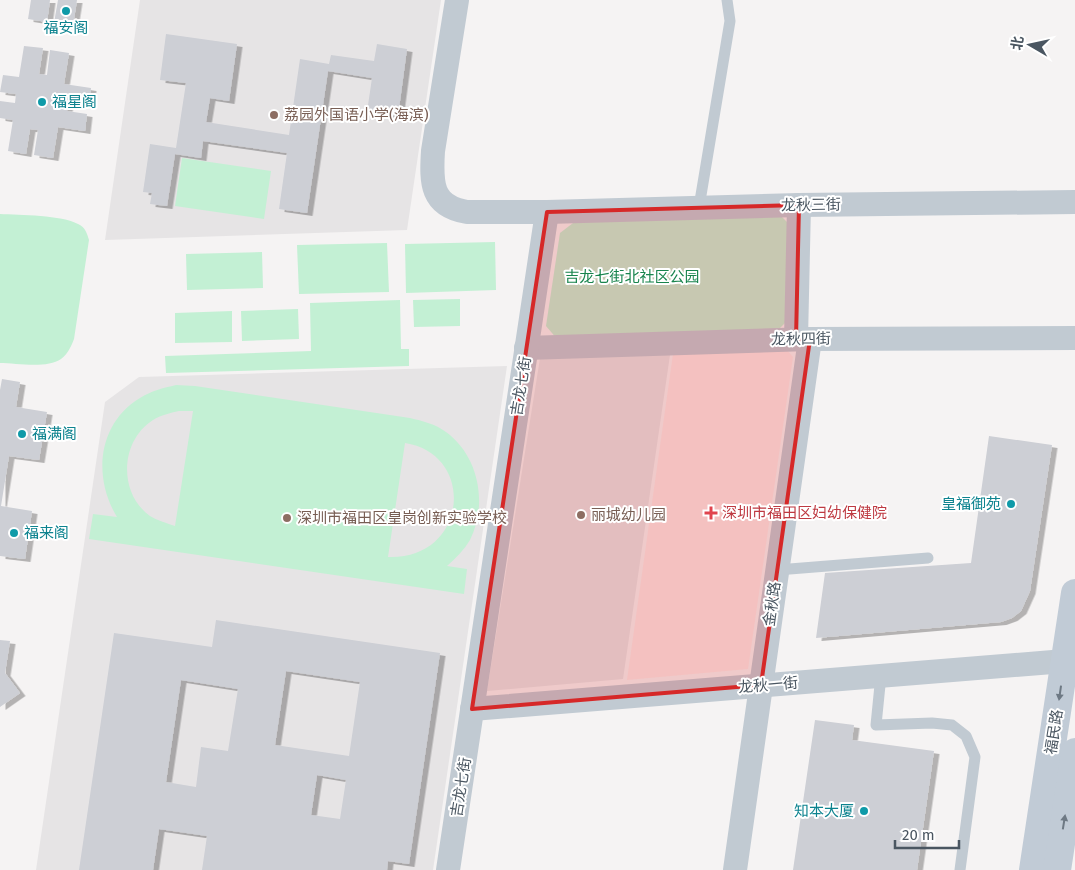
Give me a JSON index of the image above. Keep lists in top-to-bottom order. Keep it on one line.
{"streets":{"main road":["福民路"],"street":["龙秋三街","龙秋四街","吉龙七街","金秋路","龙秋一街"]},"crossings":[["龙秋三街","吉龙七街"],["龙秋三街","金秋路"],["龙秋四街","吉龙七街"],["龙秋四街","金秋路"],["吉龙七街","龙秋一街"],["金秋路","龙秋一街"],["龙秋一街","福民路"]],"parks":["吉龙七街北社区公园"],"places":{"other":["福安阁","福星阁","荔园外国语小学(海滨)","福满阁","皇福御苑","丽城幼儿园","深圳市福田区皇岗创新实验学校","福来阁","知本大厦"],"health":["深圳市福田区妇幼保健院"]},"scale_bar":"20 m","north":"left"}
